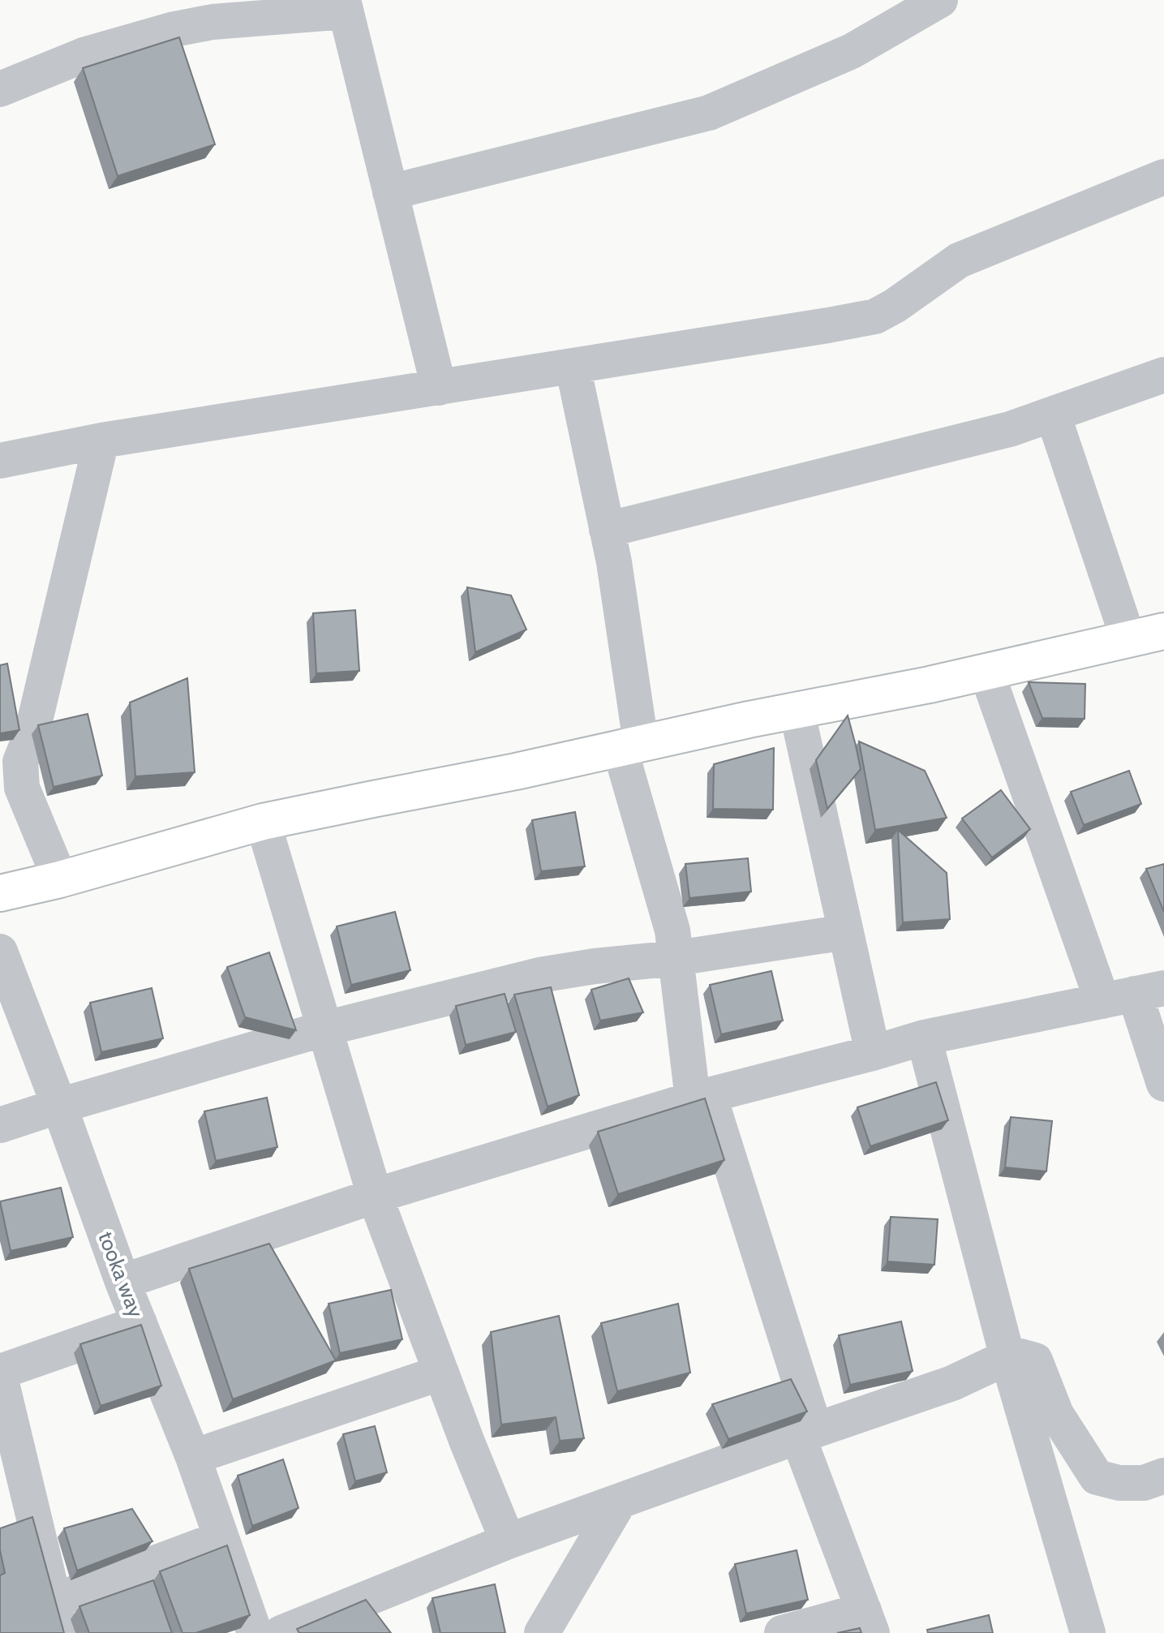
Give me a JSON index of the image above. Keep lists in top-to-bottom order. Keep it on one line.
{"streets":{"street":["tooka way"]}}
